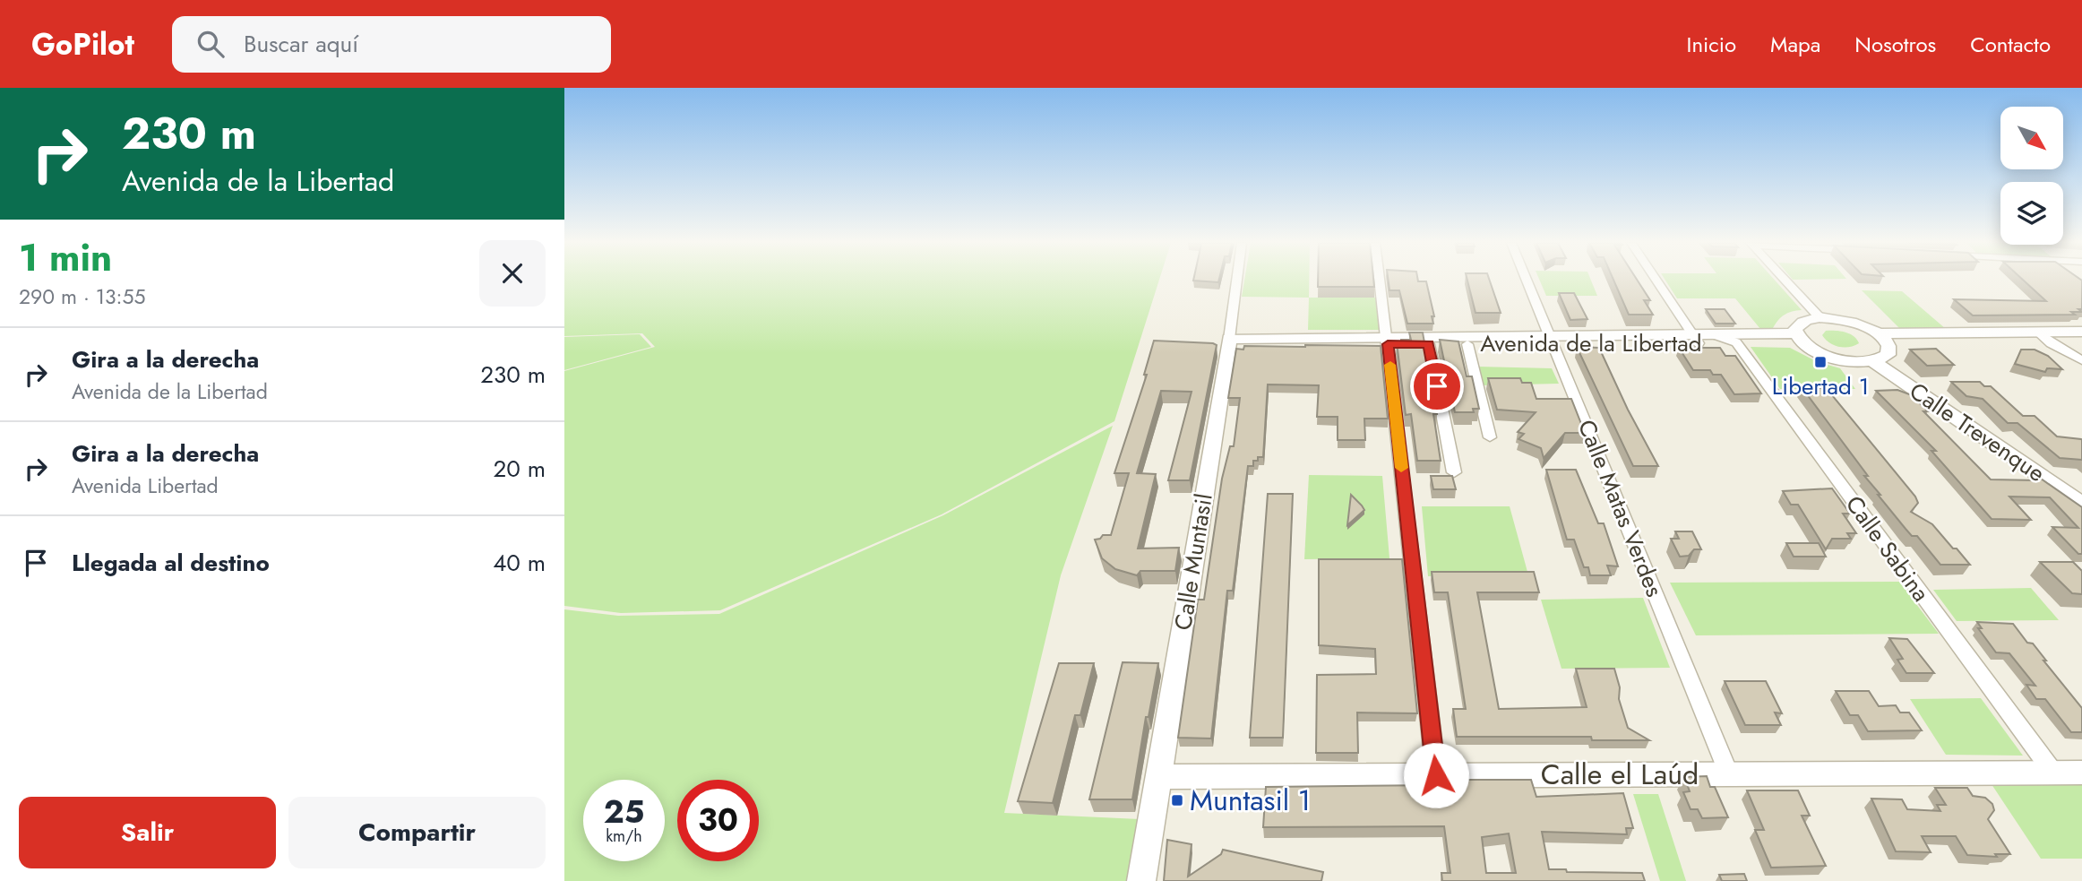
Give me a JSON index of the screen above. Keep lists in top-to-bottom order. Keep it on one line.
{"streets":{"street":["Avenida de la Libertad","Calle Trevenque","Calle Matas Verdes","Calle Sabina","Calle Muntasil","Calle el Laúd"]},"crossings":[["Avenida de la Libertad","Calle Matas Verdes"],["Avenida de la Libertad","Calle Sabina"],["Avenida de la Libertad","Calle Muntasil"],["Calle Matas Verdes","Calle el Laúd"],["Calle Sabina","Calle el Laúd"],["Calle Muntasil","Calle el Laúd"]],"places":{"transit":["Libertad 1","Muntasil 1"]},"north":"bottom right","page":{"header":"GoPilot","search":"Buscar aquí","nav":["Inicio","Mapa","Nosotros","Contacto"],"turn":["230 m","Avenida de la Libertad"],"heading":["1 min","290 m · 13:55"],"list":[{"name":"Gira a la derecha","note":"Avenida de la Libertad","value":"230 m"},{"name":"Gira a la derecha","note":"Avenida Libertad","value":"20 m"},{"name":"Llegada al destino","value":"40 m"}],"speed":"25 km/h","limit":"30","buttons":["Salir","Compartir"]}}
